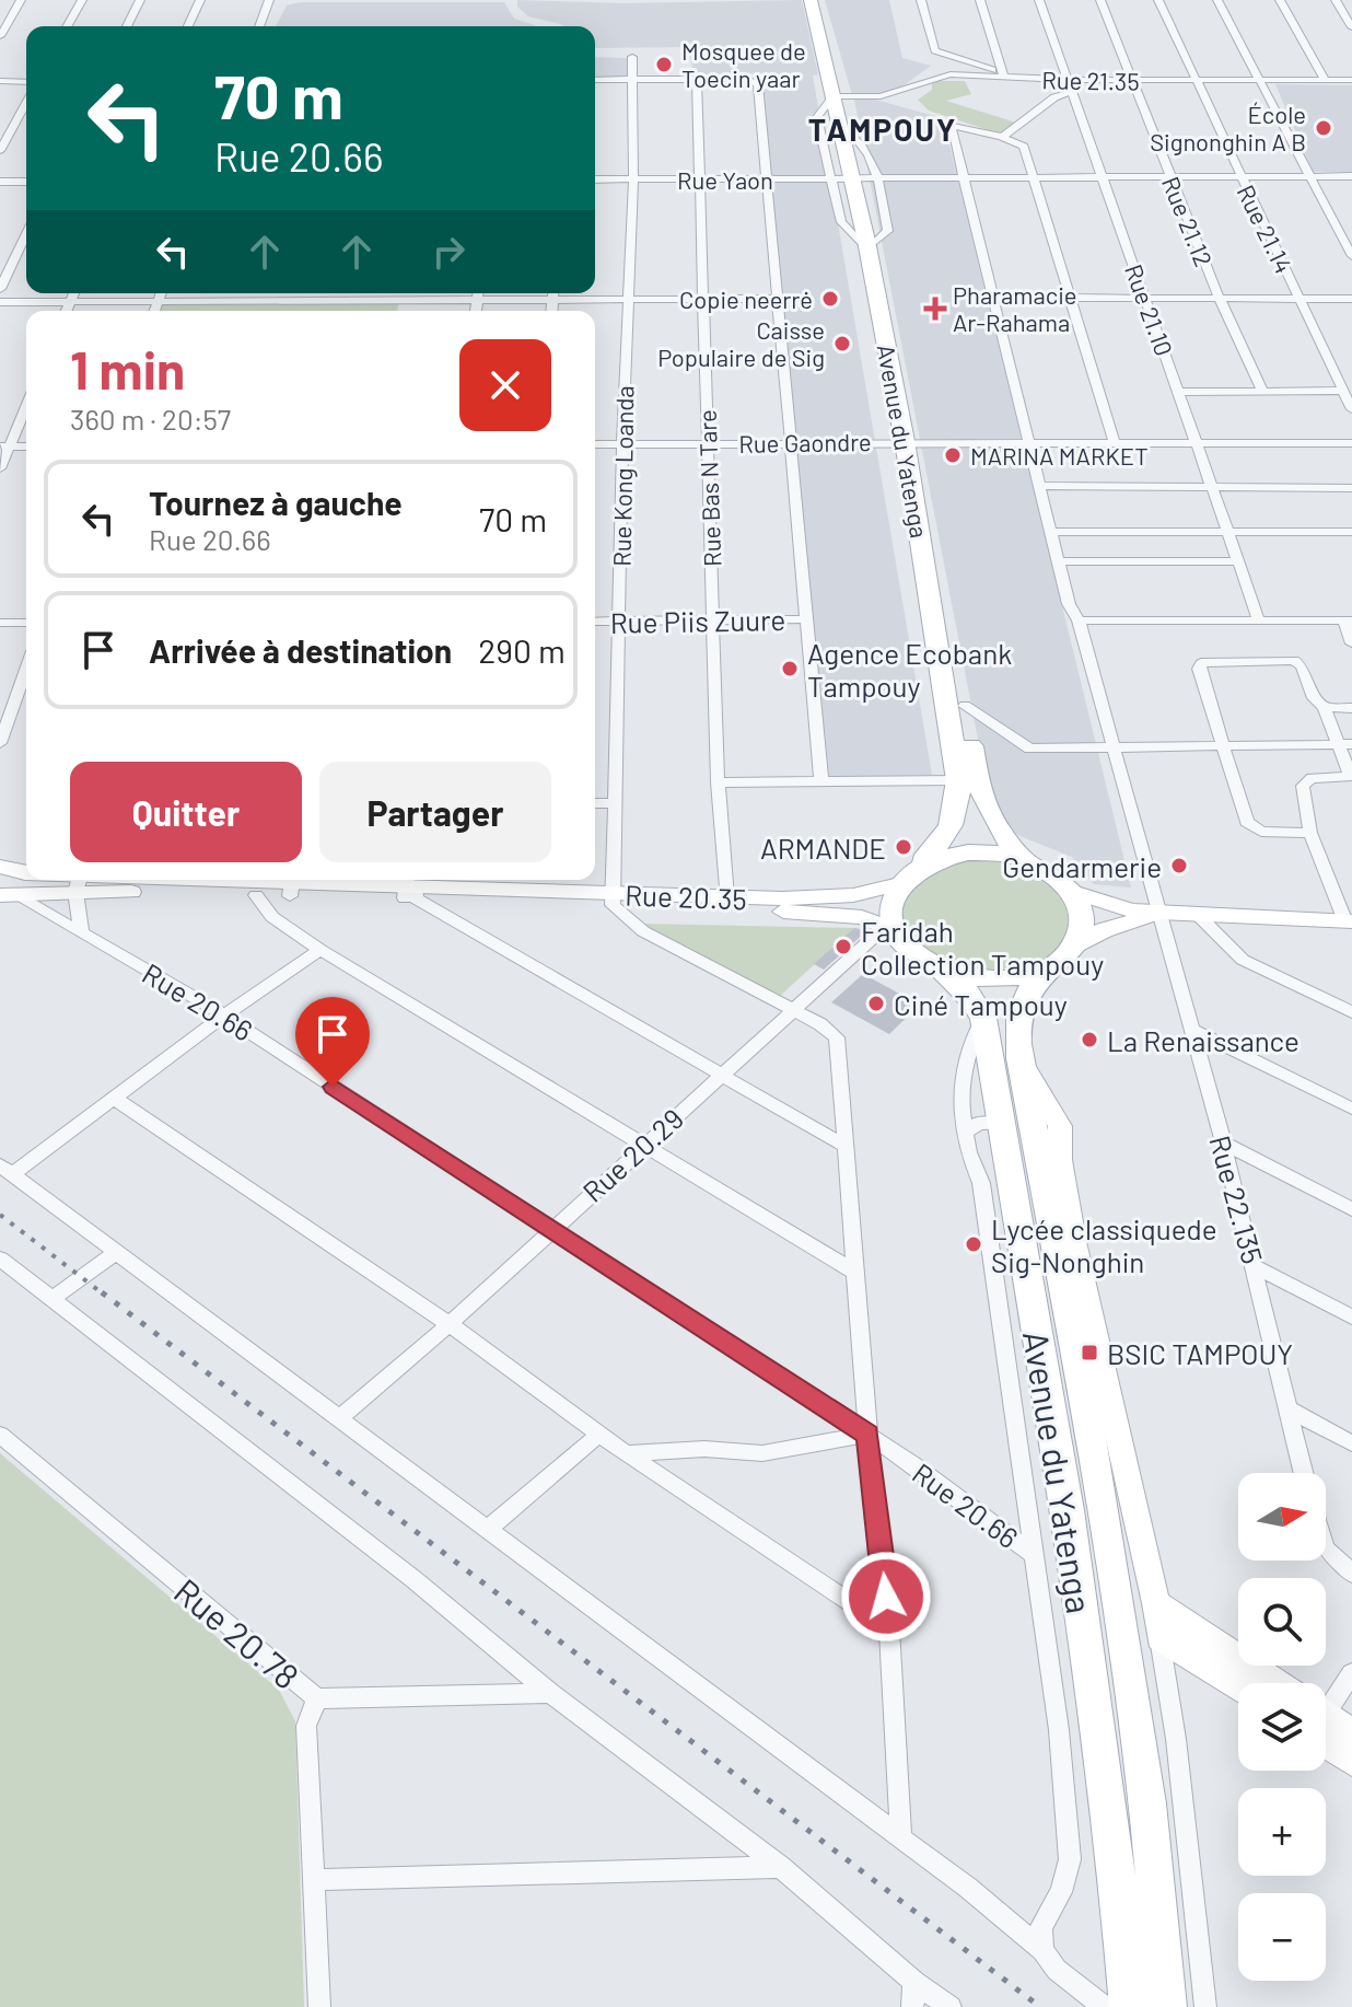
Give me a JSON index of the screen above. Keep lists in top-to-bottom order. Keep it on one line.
{"streets":{"main road":["Avenue du Yatenga","Rue 20.35"],"street":["Rue 21.35","Rue Yaon","Rue 21.12","Rue 21.14","Rue 21.10","Rue Gaondre","Rue Kong Loanda","Rue Bas N Tare","Rue Piis Zuure","Rue 20.66","Rue 20.29","Rue 22.135","Rue 20.78"]},"crossings":[["Rue 21.35","Rue 21.12"],["Rue 21.35","Rue 21.14"],["Rue 21.35","Rue 21.10"],["Rue 21.35","Avenue du Yatenga"],["Rue 21.35","Rue 22.135"],["Rue Yaon","Rue 21.12"],["Rue Yaon","Rue 21.14"],["Rue Yaon","Rue 21.10"],["Rue Yaon","Avenue du Yatenga"],["Rue Yaon","Rue Kong Loanda"],["Rue Yaon","Rue Bas N Tare"],["Rue Yaon","Rue 22.135"],["Rue 21.10","Rue Gaondre"],["Avenue du Yatenga","Rue Gaondre"],["Avenue du Yatenga","Rue 20.35"],["Avenue du Yatenga","Rue 20.29"],["Rue Gaondre","Rue Kong Loanda"],["Rue Gaondre","Rue Bas N Tare"],["Rue Gaondre","Rue 22.135"],["Rue Kong Loanda","Rue Piis Zuure"],["Rue Kong Loanda","Rue 20.35"],["Rue Bas N Tare","Rue Piis Zuure"],["Rue Bas N Tare","Rue 20.35"],["Rue 20.35","Rue 20.66"],["Rue 20.35","Rue 20.29"],["Rue 20.66","Rue 20.29"]],"districts":["TAMPOUY"],"places":{"other":["Mosquee de Toecin yaar","École Signonghin A B","Copie neerrė","Caisse Populaire de Sig","MARINA MARKET","Agence Ecobank Tampouy","ARMANDE","Gendarmerie","Faridah Collection Tampouy","Ciné Tampouy","La Renaissance","Lycée classiquede Sig-Nonghin"],"health":["Pharamacie Ar-Rahama"],"transit":["BSIC TAMPOUY"]},"north":"right","page":{"turn":["70 m","Rue 20.66"],"heading":["1 min","360 m · 20:57"],"list":[{"name":"Tournez à gauche","note":"Rue 20.66","value":"70 m"},{"name":"Arrivée à destination","value":"290 m"}],"buttons":["Quitter","Partager"],"map_buttons":["+","−"]}}
